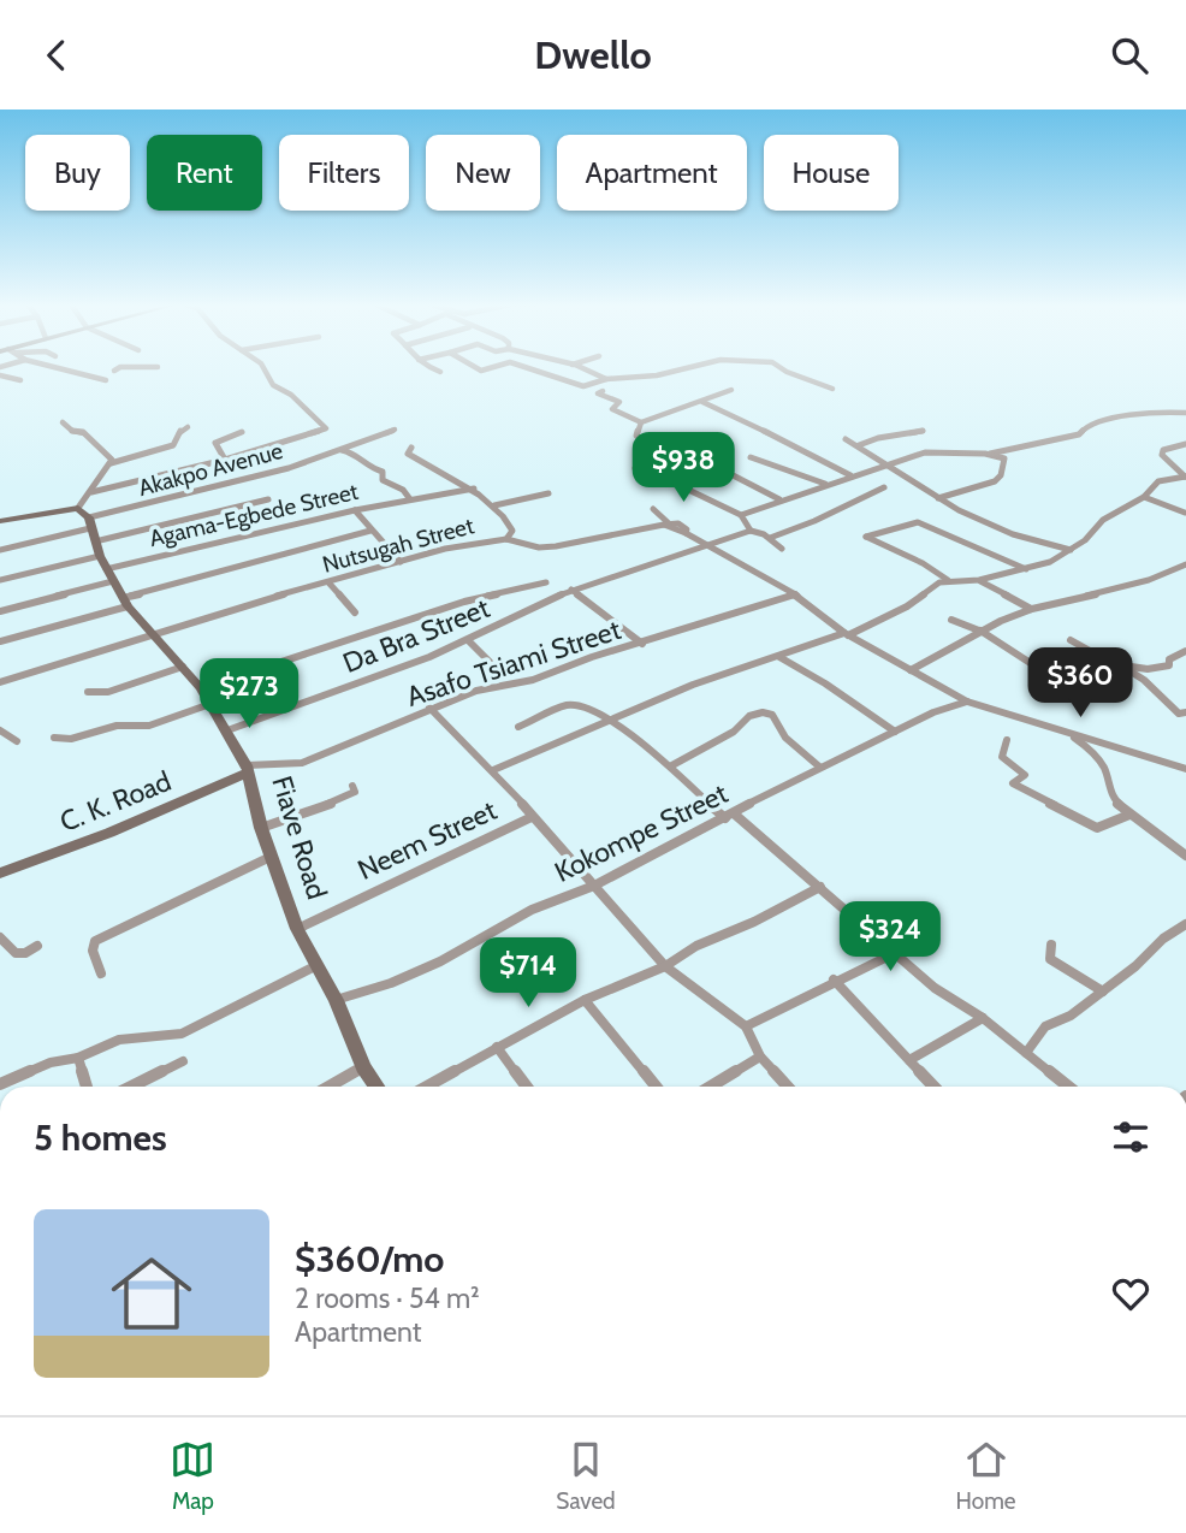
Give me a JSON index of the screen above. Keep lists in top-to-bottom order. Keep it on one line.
{"streets":{"street":["Akakpo Avenue","Agama-Egbede Street","Nutsugah Street","Da Bra Street","Asafo Tsiami Street","C. K. Road","Kokompe Street","Fiave Road","Neem Street"]},"crossings":[["Akakpo Avenue","Fiave Road"],["Agama-Egbede Street","Fiave Road"],["Nutsugah Street","Fiave Road"],["Da Bra Street","Fiave Road"],["Asafo Tsiami Street","C. K. Road"],["Asafo Tsiami Street","Fiave Road"],["C. K. Road","Fiave Road"],["Kokompe Street","Fiave Road"],["Fiave Road","Neem Street"]],"page":{"header":"Dwello","chip":["Buy","Rent","Filters","New","Apartment","House"],"price":["$938","$360","$273","$324","$714"],"heading":"5 homes","list":[{"name":"$360/mo","note":"2 rooms · 54 m² · Apartment"}],"tabs":["Map","Saved","Home"]}}
